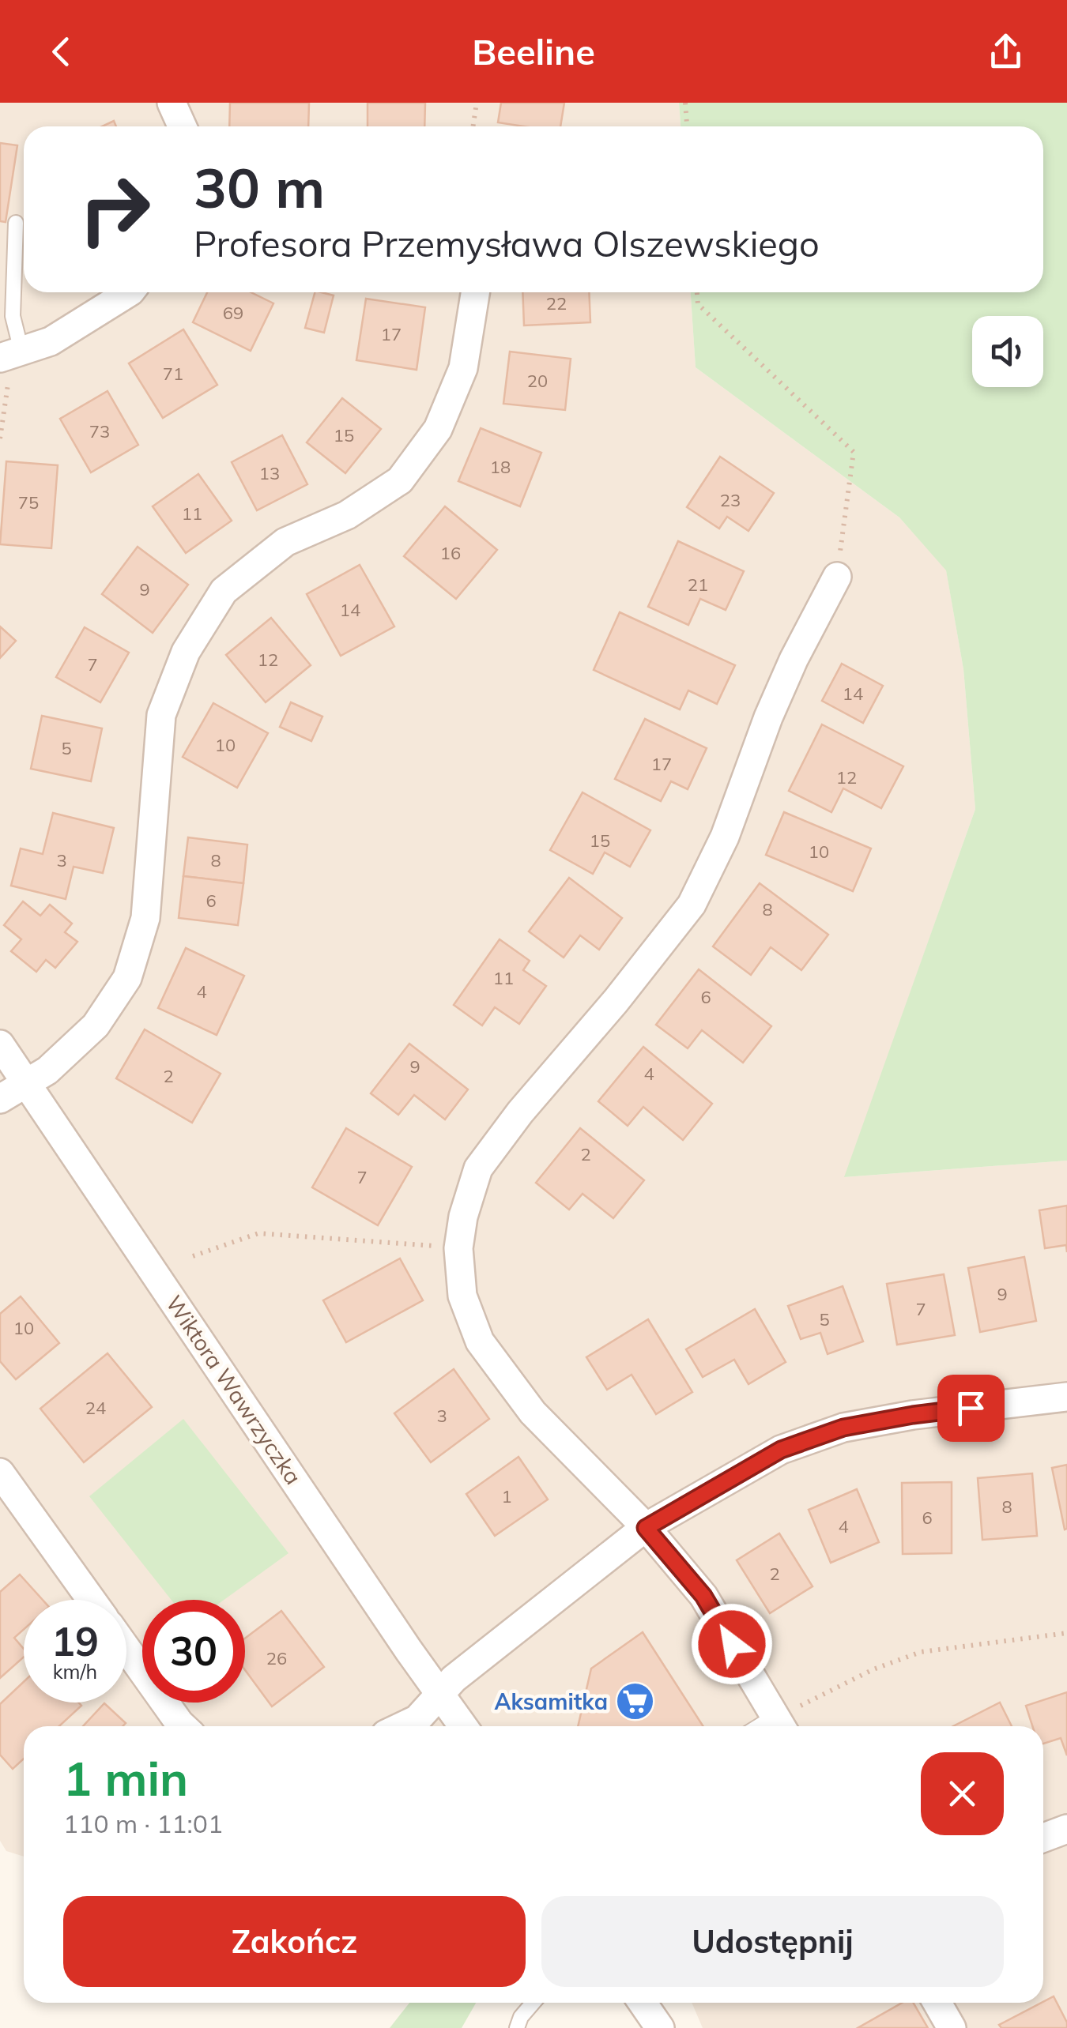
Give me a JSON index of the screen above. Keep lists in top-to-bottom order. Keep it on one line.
{"streets":{"street":["Wiktora Wawrzyczka"]},"places":{"supermarket":["Aksamitka"]},"house_numbers":["22","69","17","71","20","73","15","18","13","23","75","11","16","21","9","14","12","7","14","10","5","17","12","15","10","3","8","6","8","11","4","6","9","4","2","2","7","9","7","5","10","24","3","1","8","6","4","2","26"],"page":{"header":"Beeline","turn":["30 m","Profesora Przemysława Olszewskiego"],"speed":"19 km/h","limit":"30","heading":["1 min","110 m · 11:01"],"buttons":["Zakończ","Udostępnij"]}}
